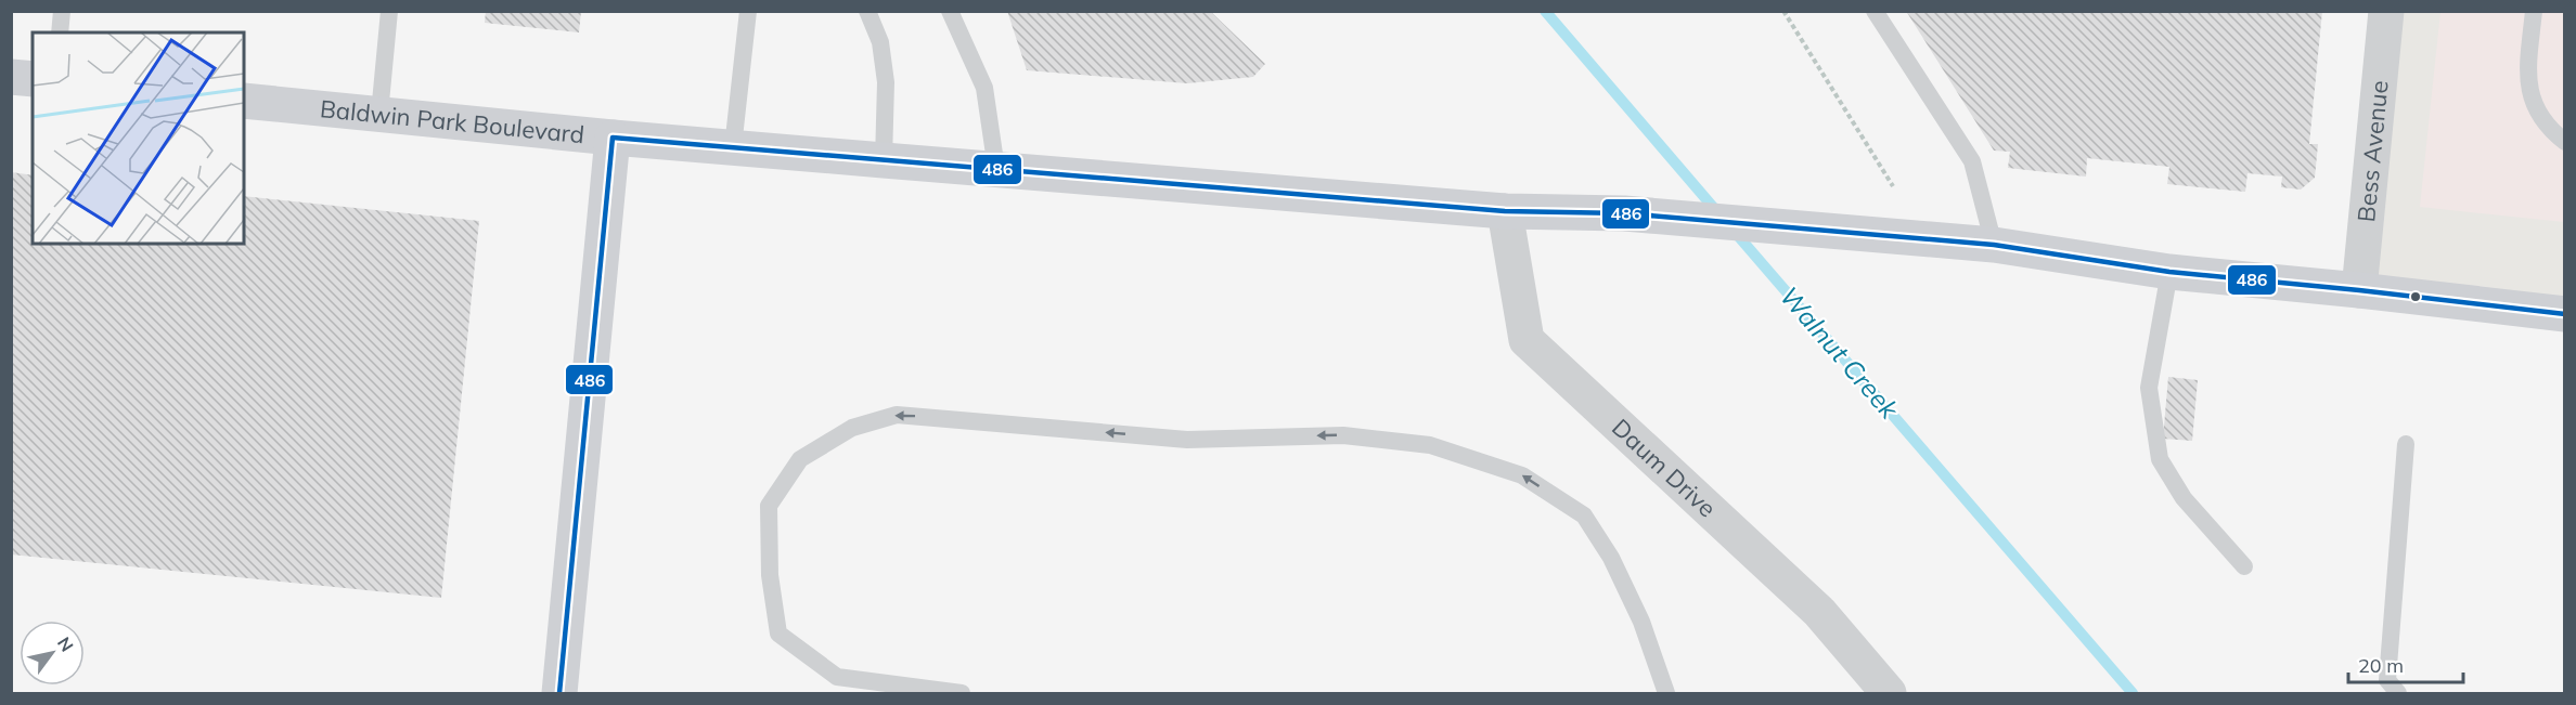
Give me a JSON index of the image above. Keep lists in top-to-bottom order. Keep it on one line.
{"streets":{"main road":["Baldwin Park Boulevard"],"street":["Bess Avenue","Daum Drive"]},"crossings":[["Baldwin Park Boulevard","Bess Avenue"],["Baldwin Park Boulevard","Daum Drive"]],"water":["Walnut Creek"],"lines":["transit line 486"],"scale_bar":"20 m","north":"top right"}
